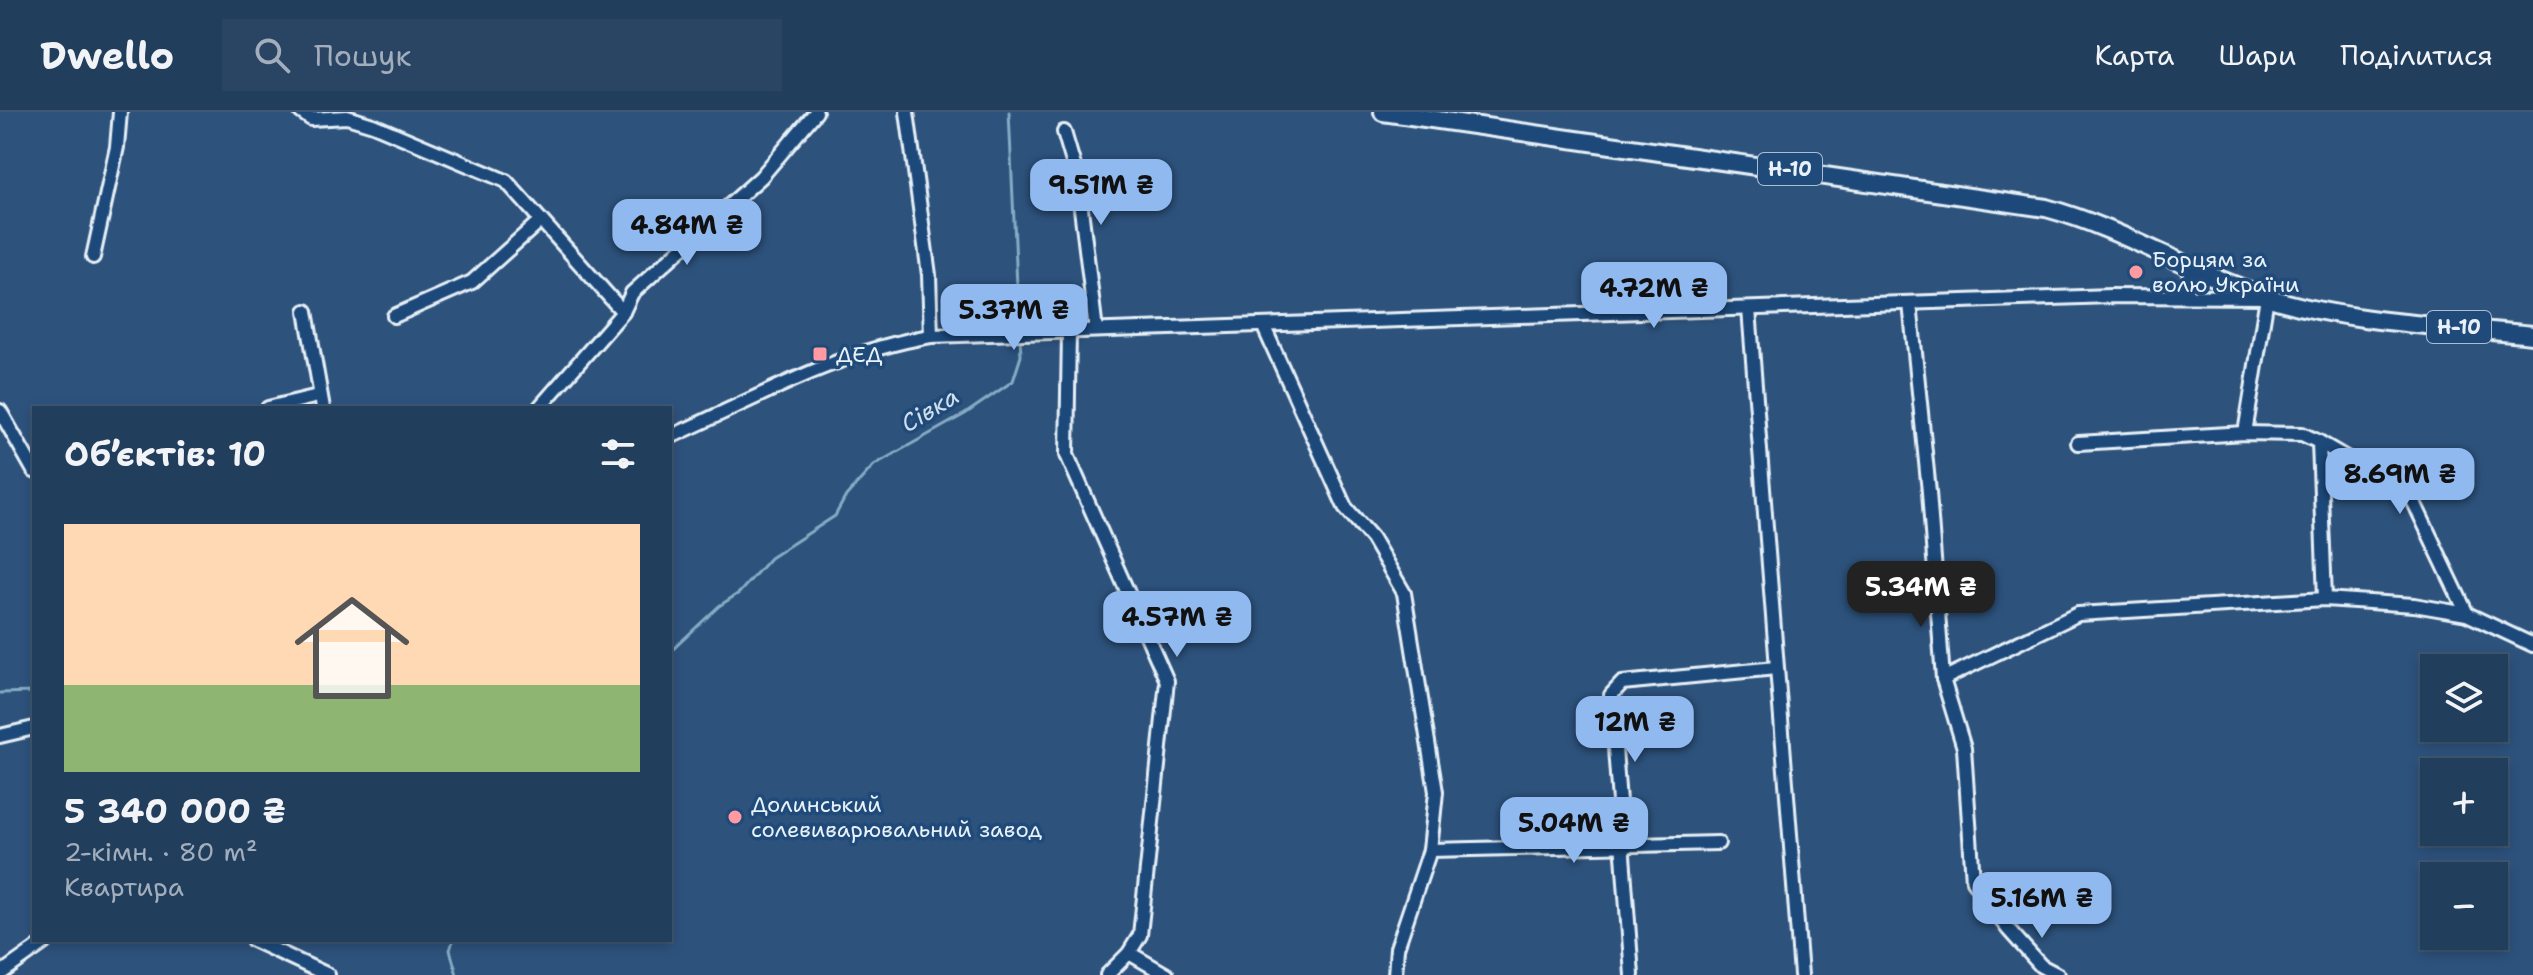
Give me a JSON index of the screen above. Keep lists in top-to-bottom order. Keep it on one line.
{"streets":{"main road":["Н-10"]},"water":["Сівка"],"places":{"other":["Борцям за волю України","Долинський солевиварювальний завод"],"transit":["ДЕД"]},"page":{"header":"Dwello","search":"Пошук","nav":["Карта","Шари","Поділитися"],"price":["9.51M ₴","4.84M ₴","4.72M ₴","5.37M ₴","8.69M ₴","5.34M ₴","4.57M ₴","12M ₴","5.04M ₴","5.16M ₴"],"heading":"Об’єктів: 10","list":[{"name":"5 340 000 ₴","note":"2-кімн. · 80 m² · Квартира"}],"map_buttons":["+","−"]}}
